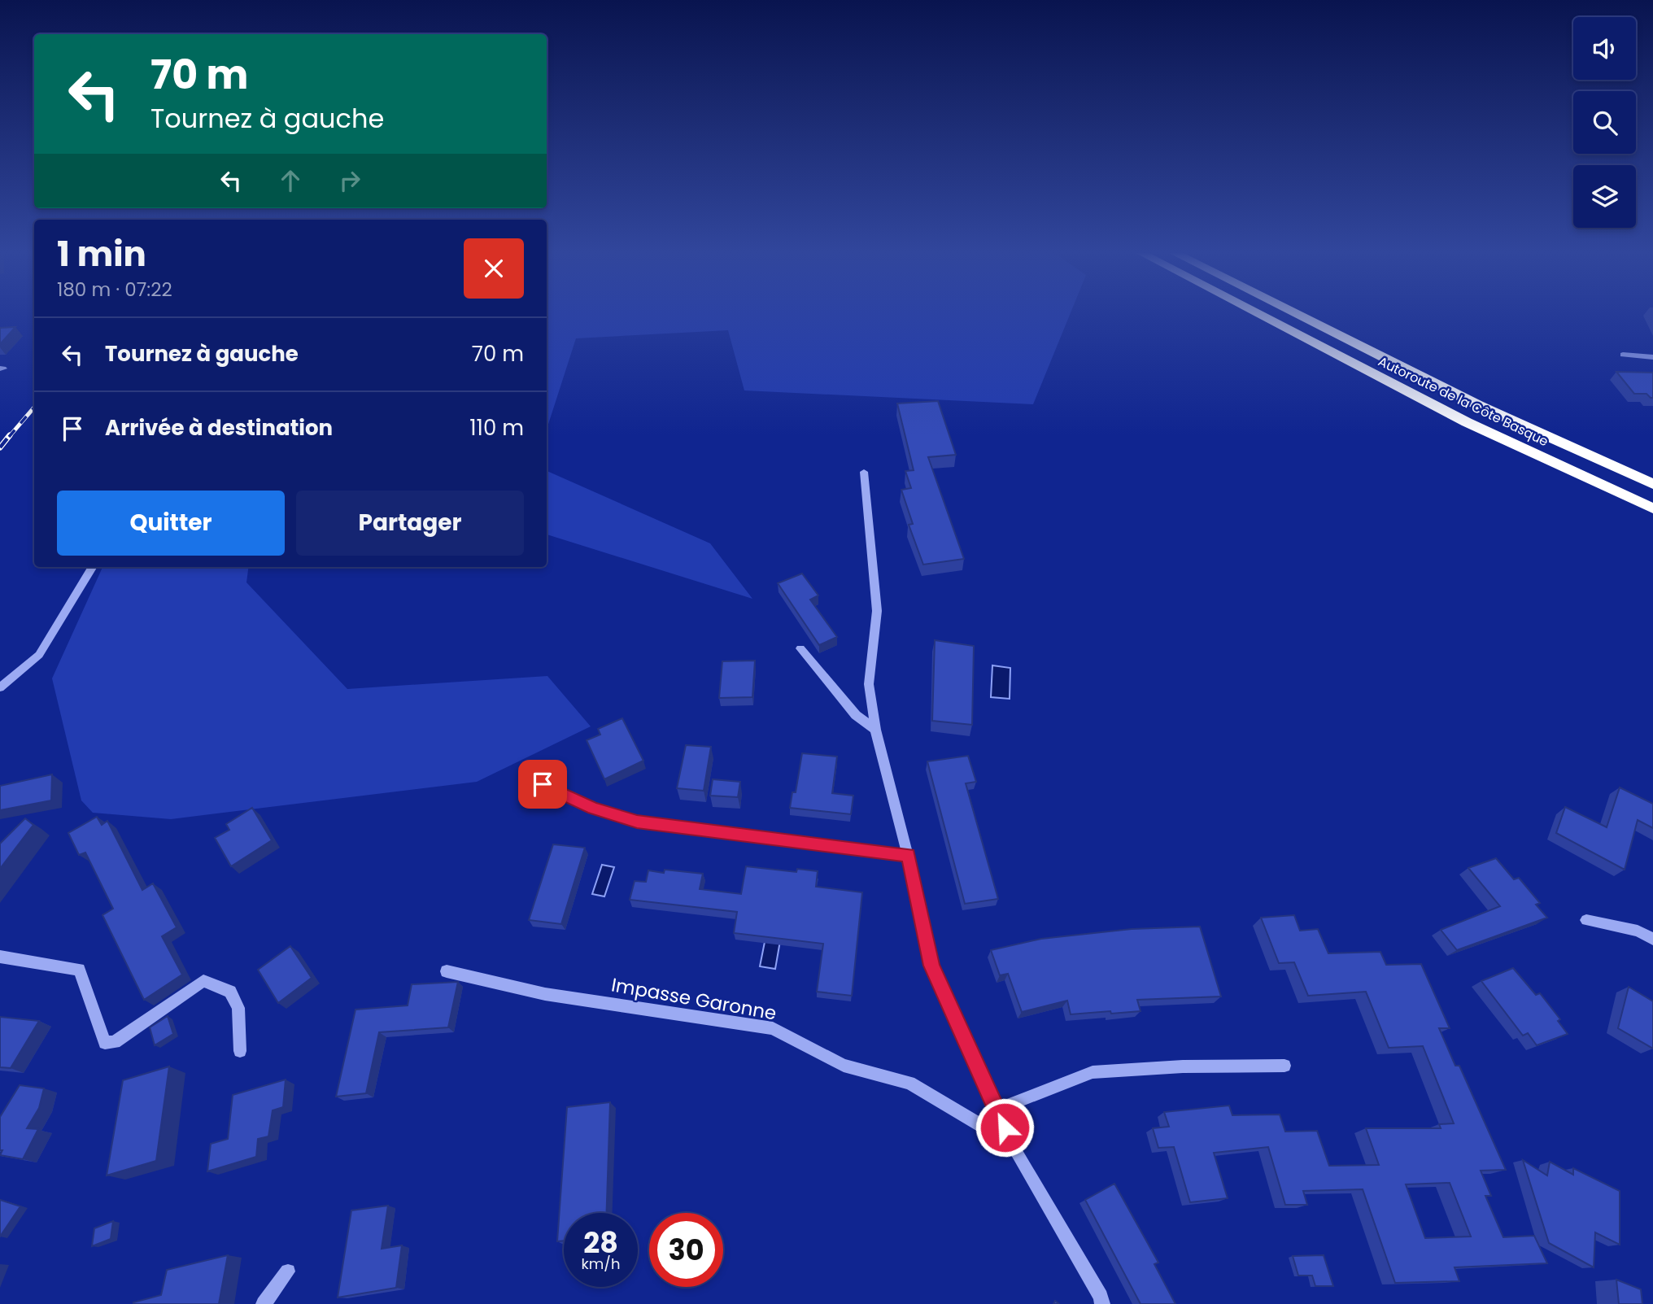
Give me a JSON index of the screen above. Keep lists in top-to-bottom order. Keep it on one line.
{"streets":{"highway":["Autoroute de la Côte Basque"],"street":["Impasse Garonne"]},"page":{"turn":["70 m","Tournez à gauche"],"heading":["1 min","180 m · 07:22"],"list":[{"name":"Tournez à gauche","value":"70 m"},{"name":"Arrivée à destination","value":"110 m"}],"buttons":["Quitter","Partager"],"speed":"28 km/h","limit":"30"}}
